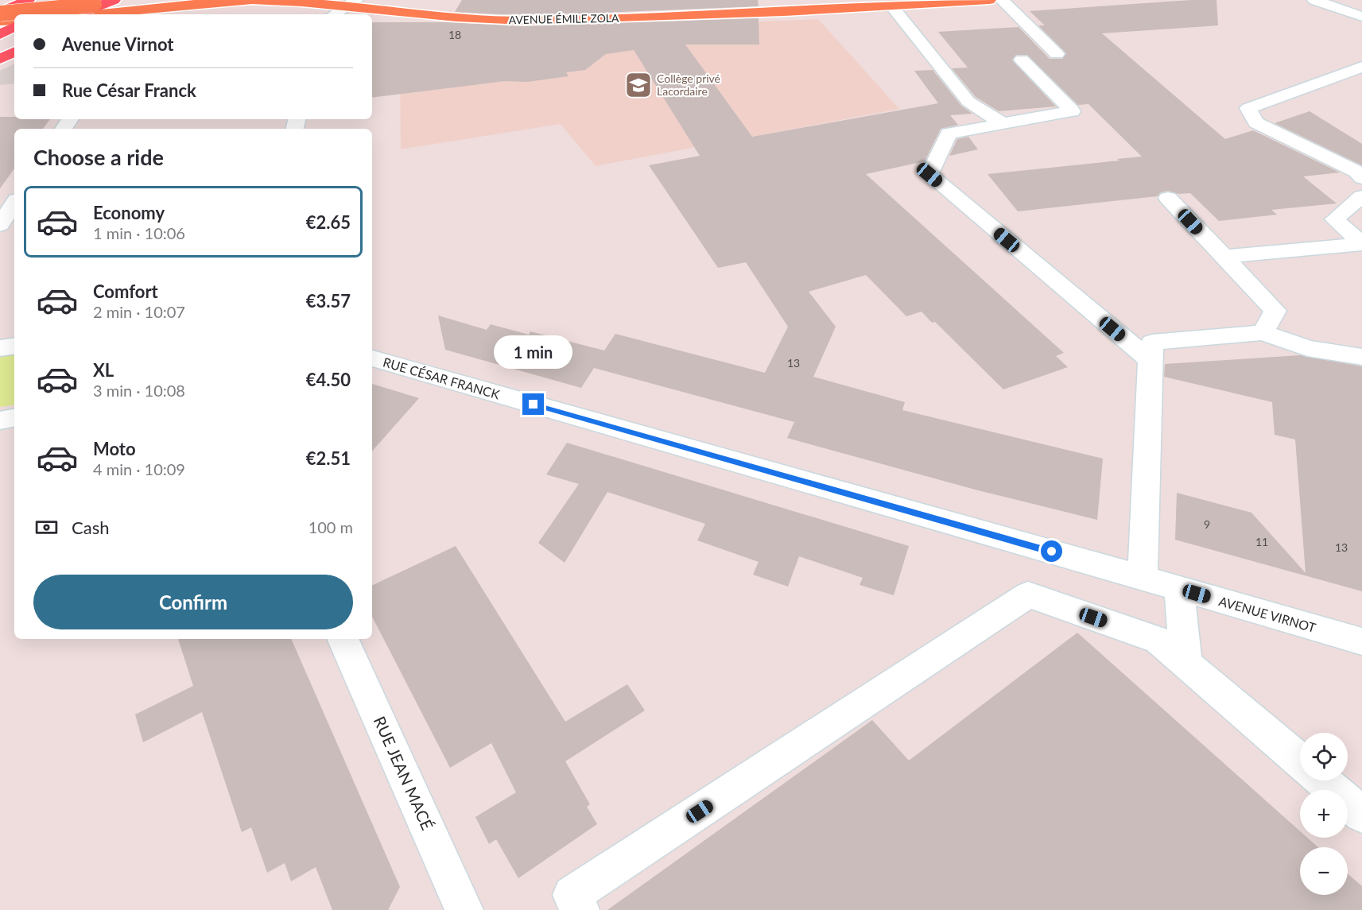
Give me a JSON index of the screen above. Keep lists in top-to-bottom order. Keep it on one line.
{"streets":{"main road":["AVENUE ÉMILE ZOLA"],"street":["RUE CÉSAR FRANCK","AVENUE VIRNOT","RUE JEAN MACÉ"]},"crossings":[["RUE CÉSAR FRANCK","AVENUE VIRNOT"]],"places":{"school or university":["Collège privé Lacordaire"]},"house_numbers":["18","13","9","11","13"],"page":{"banner":["Avenue Virnot","Rue César Franck"],"heading":"Choose a ride","list":[{"name":"Economy","note":"1 min · 10:06","value":"€2.65"},{"name":"Comfort","note":"2 min · 10:07","value":"€3.57"},{"name":"XL","note":"3 min · 10:08","value":"€4.50"},{"name":"Moto","note":"4 min · 10:09","value":"€2.51"}],"bubble":"1 min","pay":["Cash","100 m"],"buttons":"Confirm","map_buttons":["+","−"]}}
